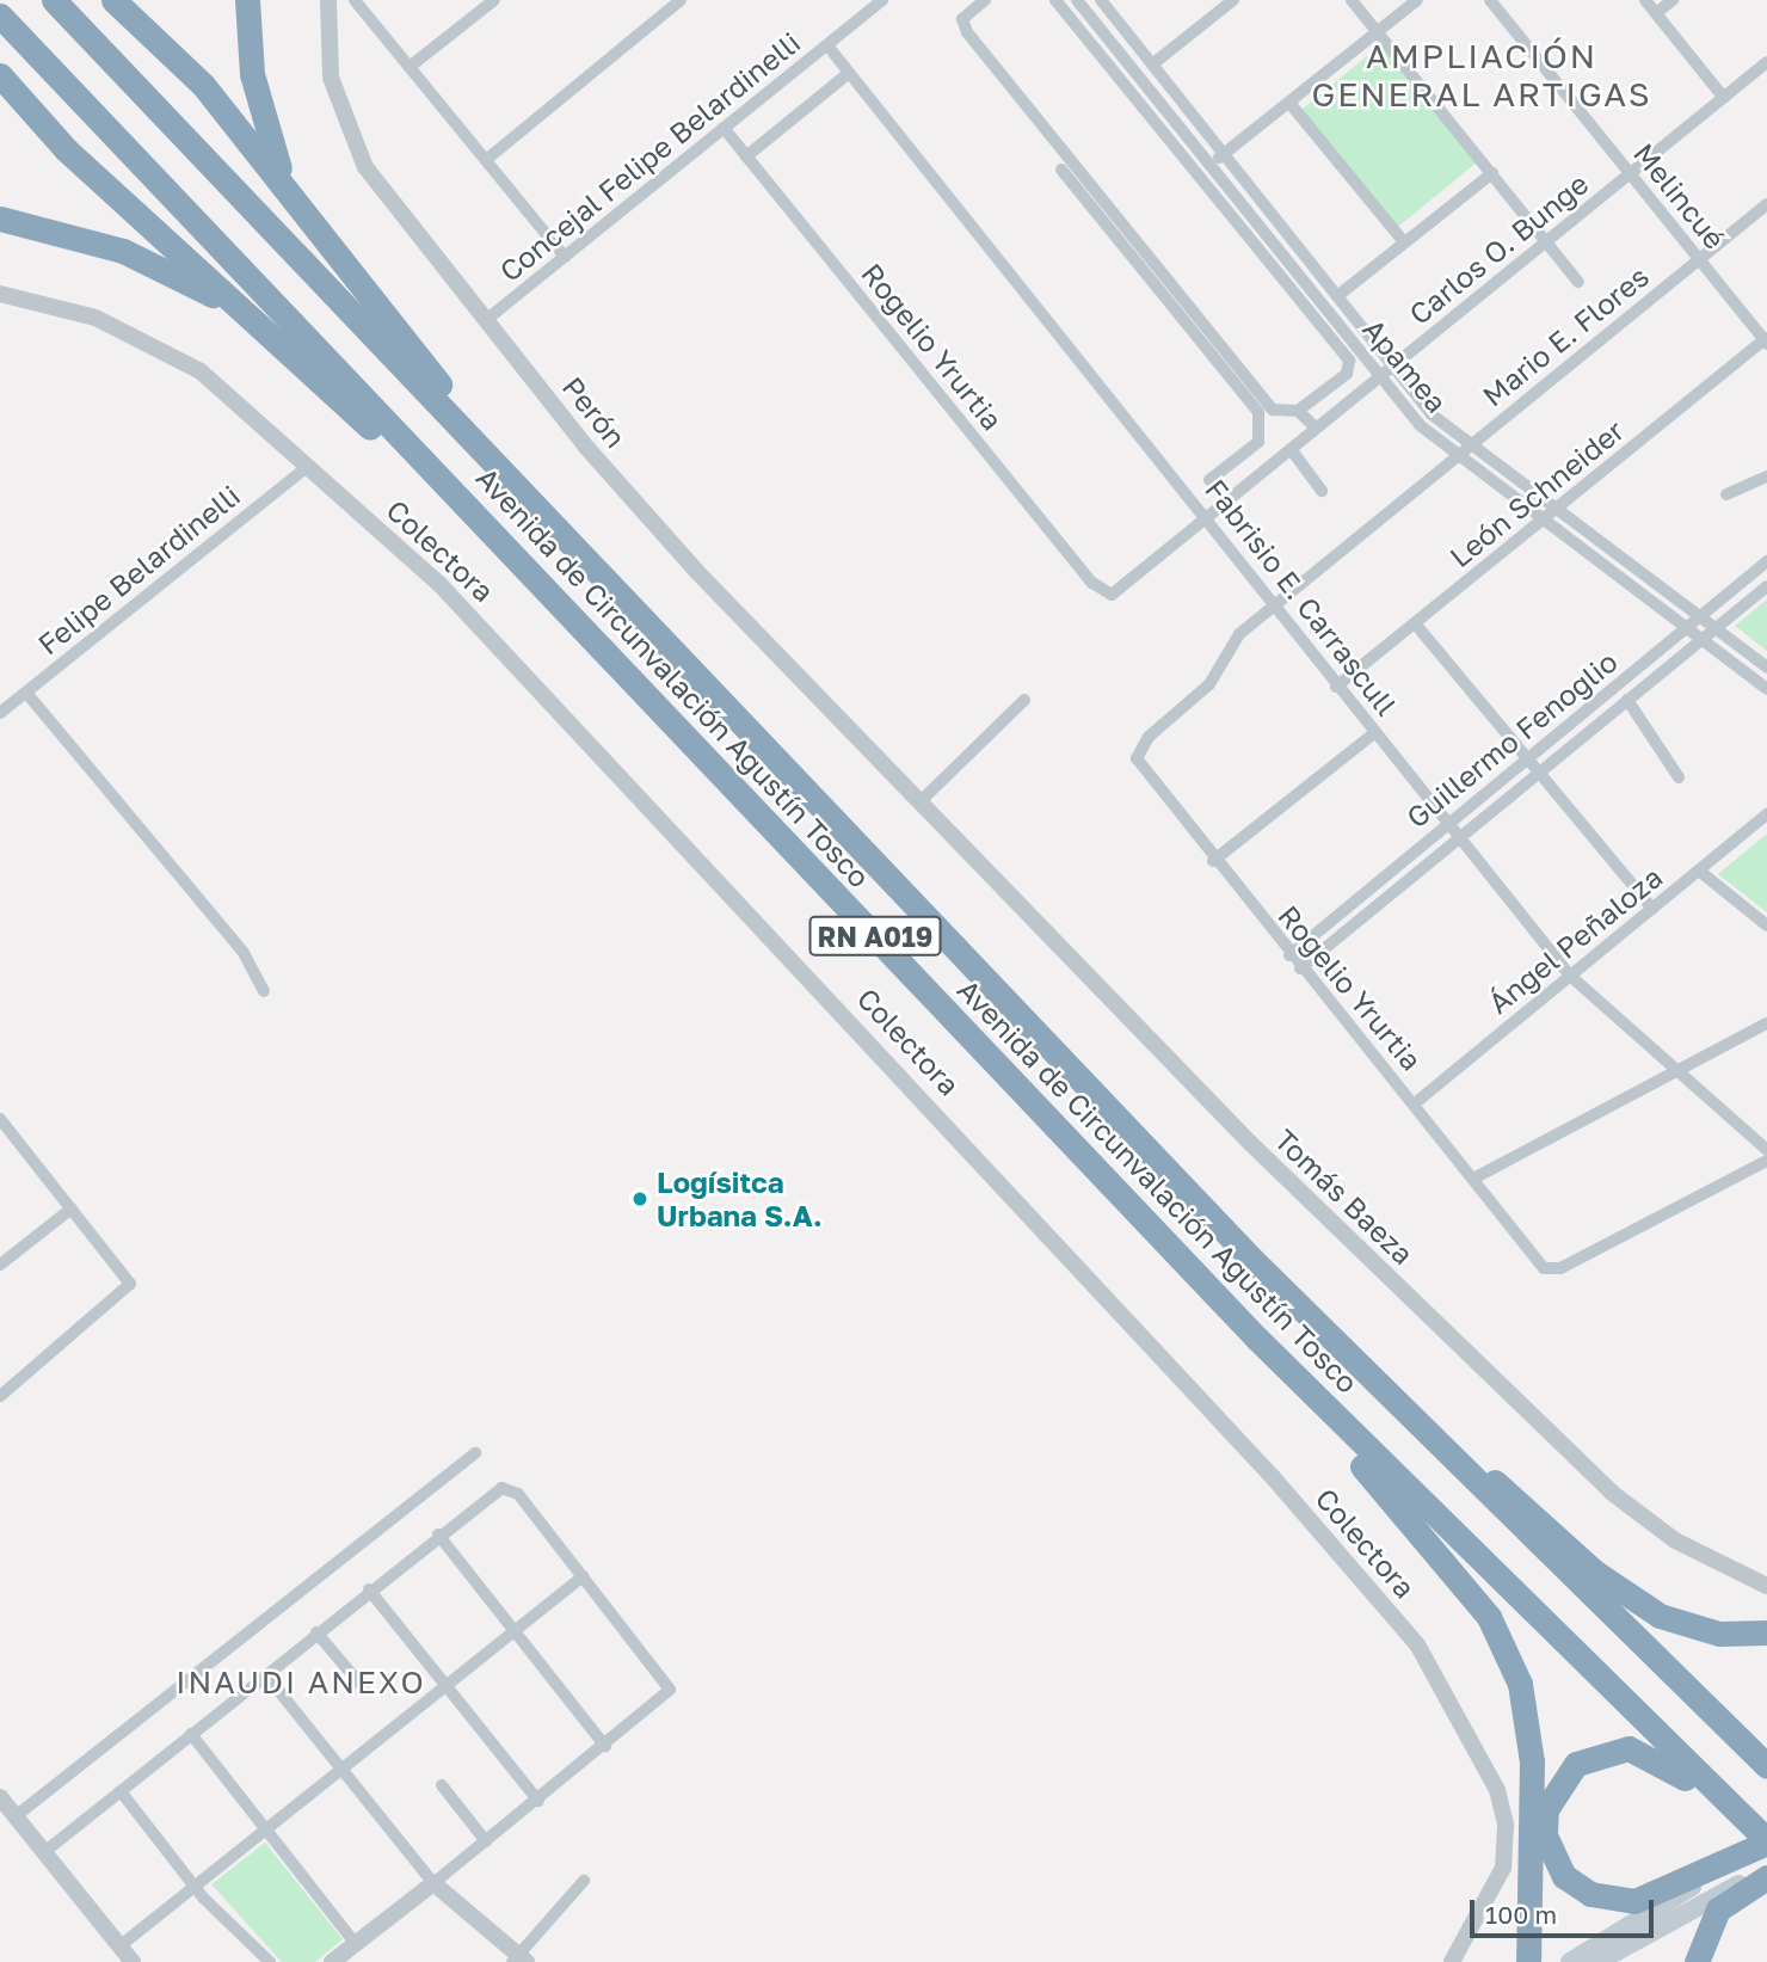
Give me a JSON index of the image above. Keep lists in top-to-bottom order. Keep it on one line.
{"streets":{"highway":["Avenida de Circunvalación Agustín Tosco","RN A019"],"street":["Concejal Felipe Belardinelli","Melincué","Carlos O. Bunge","Mario E. Flores","Rogelio Yrurtia","Apamea","Perón","León Schneider","Colectora","Felipe Belardinelli","Fabrisio E. Carrascull","Guillermo Fenoglio","Ángel Peñaloza","Tomás Baeza"]},"crossings":[["Concejal Felipe Belardinelli","Rogelio Yrurtia"],["Concejal Felipe Belardinelli","Perón"],["Concejal Felipe Belardinelli","Fabrisio E. Carrascull"],["Melincué","Carlos O. Bunge"],["Melincué","Mario E. Flores"],["Melincué","León Schneider"],["Carlos O. Bunge","Rogelio Yrurtia"],["Carlos O. Bunge","Apamea"],["Carlos O. Bunge","Fabrisio E. Carrascull"],["Mario E. Flores","Rogelio Yrurtia"],["Mario E. Flores","Apamea"],["Mario E. Flores","Fabrisio E. Carrascull"],["Rogelio Yrurtia","Guillermo Fenoglio"],["Rogelio Yrurtia","Ángel Peñaloza"],["Apamea","León Schneider"],["Apamea","Guillermo Fenoglio"],["Perón","Tomás Baeza"],["León Schneider","Fabrisio E. Carrascull"],["Colectora","Felipe Belardinelli"],["Fabrisio E. Carrascull","Guillermo Fenoglio"],["Fabrisio E. Carrascull","Ángel Peñaloza"]],"districts":["AMPLIACIÓN GENERAL ARTIGAS","INAUDI ANEXO"],"places":["Logísitca Urbana S.A."],"scale_bar":"100 m"}
